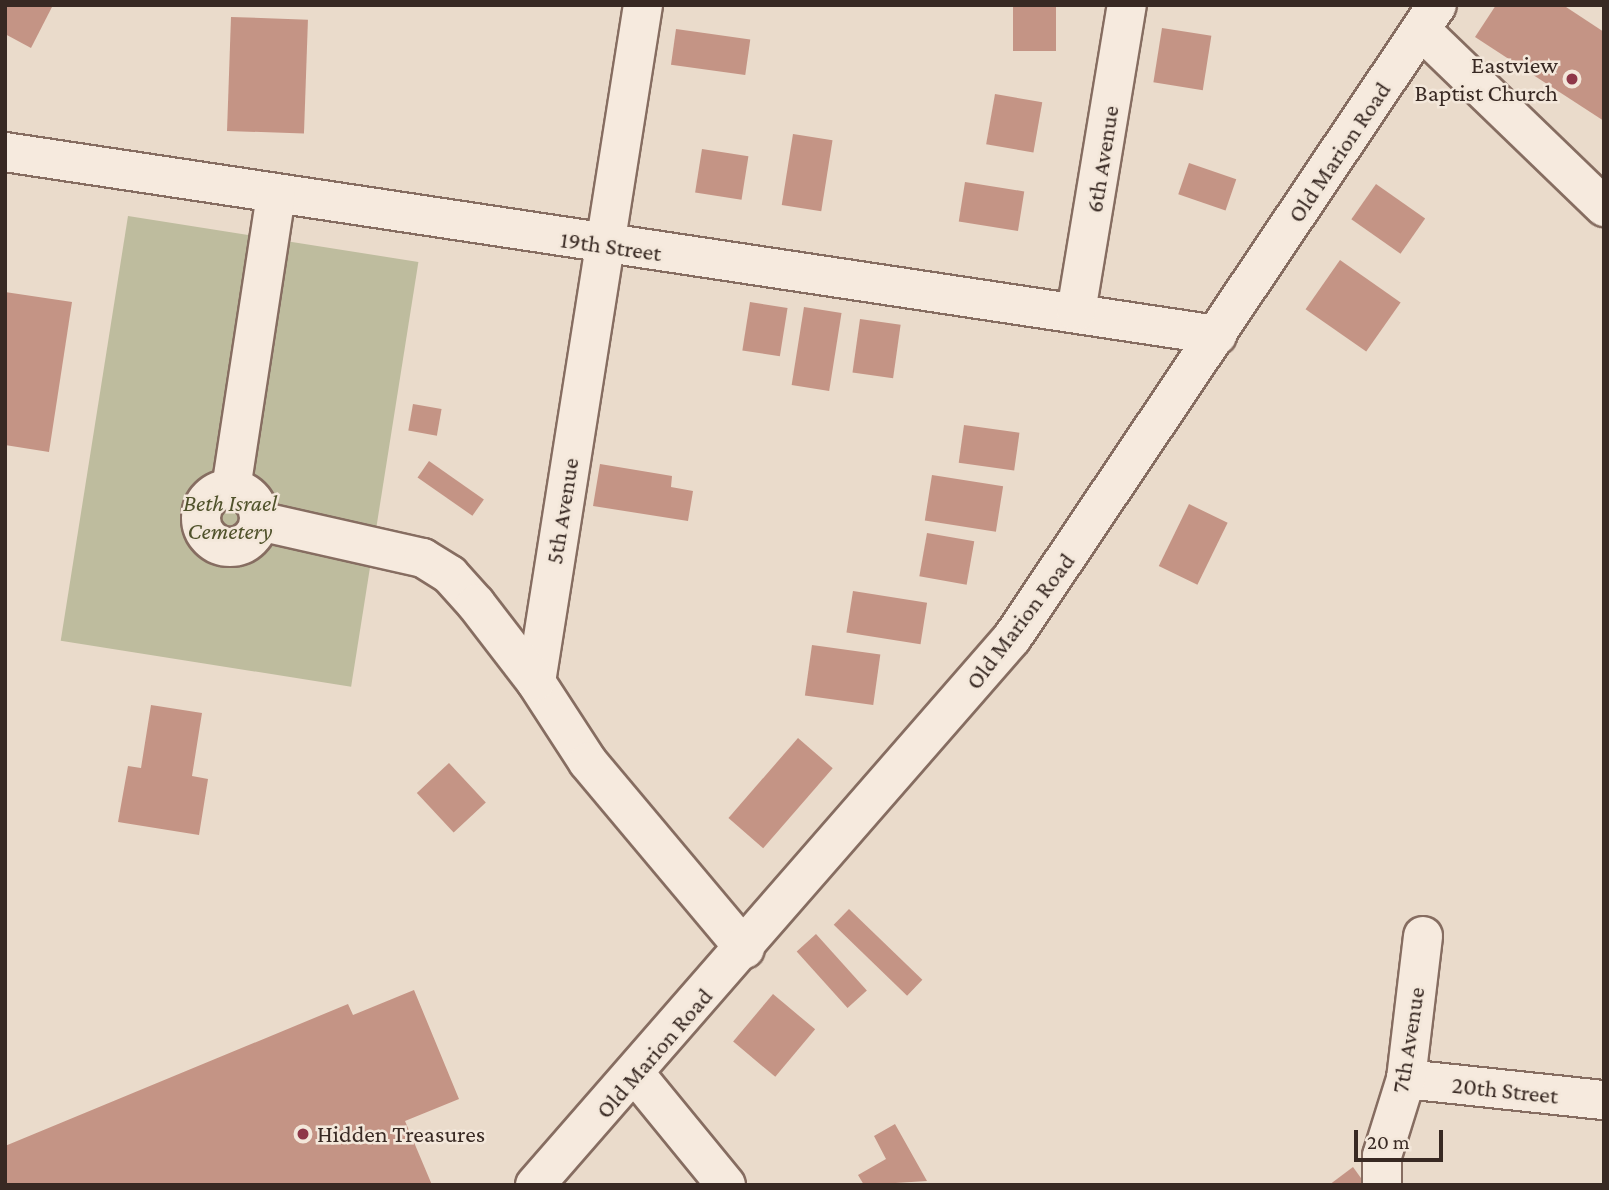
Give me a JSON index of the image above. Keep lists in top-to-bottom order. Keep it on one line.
{"streets":{"street":["Old Marion Road","6th Avenue","19th Street","5th Avenue","7th Avenue","20th Street"]},"crossings":[["Old Marion Road","19th Street"],["6th Avenue","19th Street"],["19th Street","5th Avenue"],["7th Avenue","20th Street"]],"parks":["Beth Israel Cemetery"],"places":["Eastview Baptist Church","Hidden Treasures"],"scale_bar":"20 m"}
